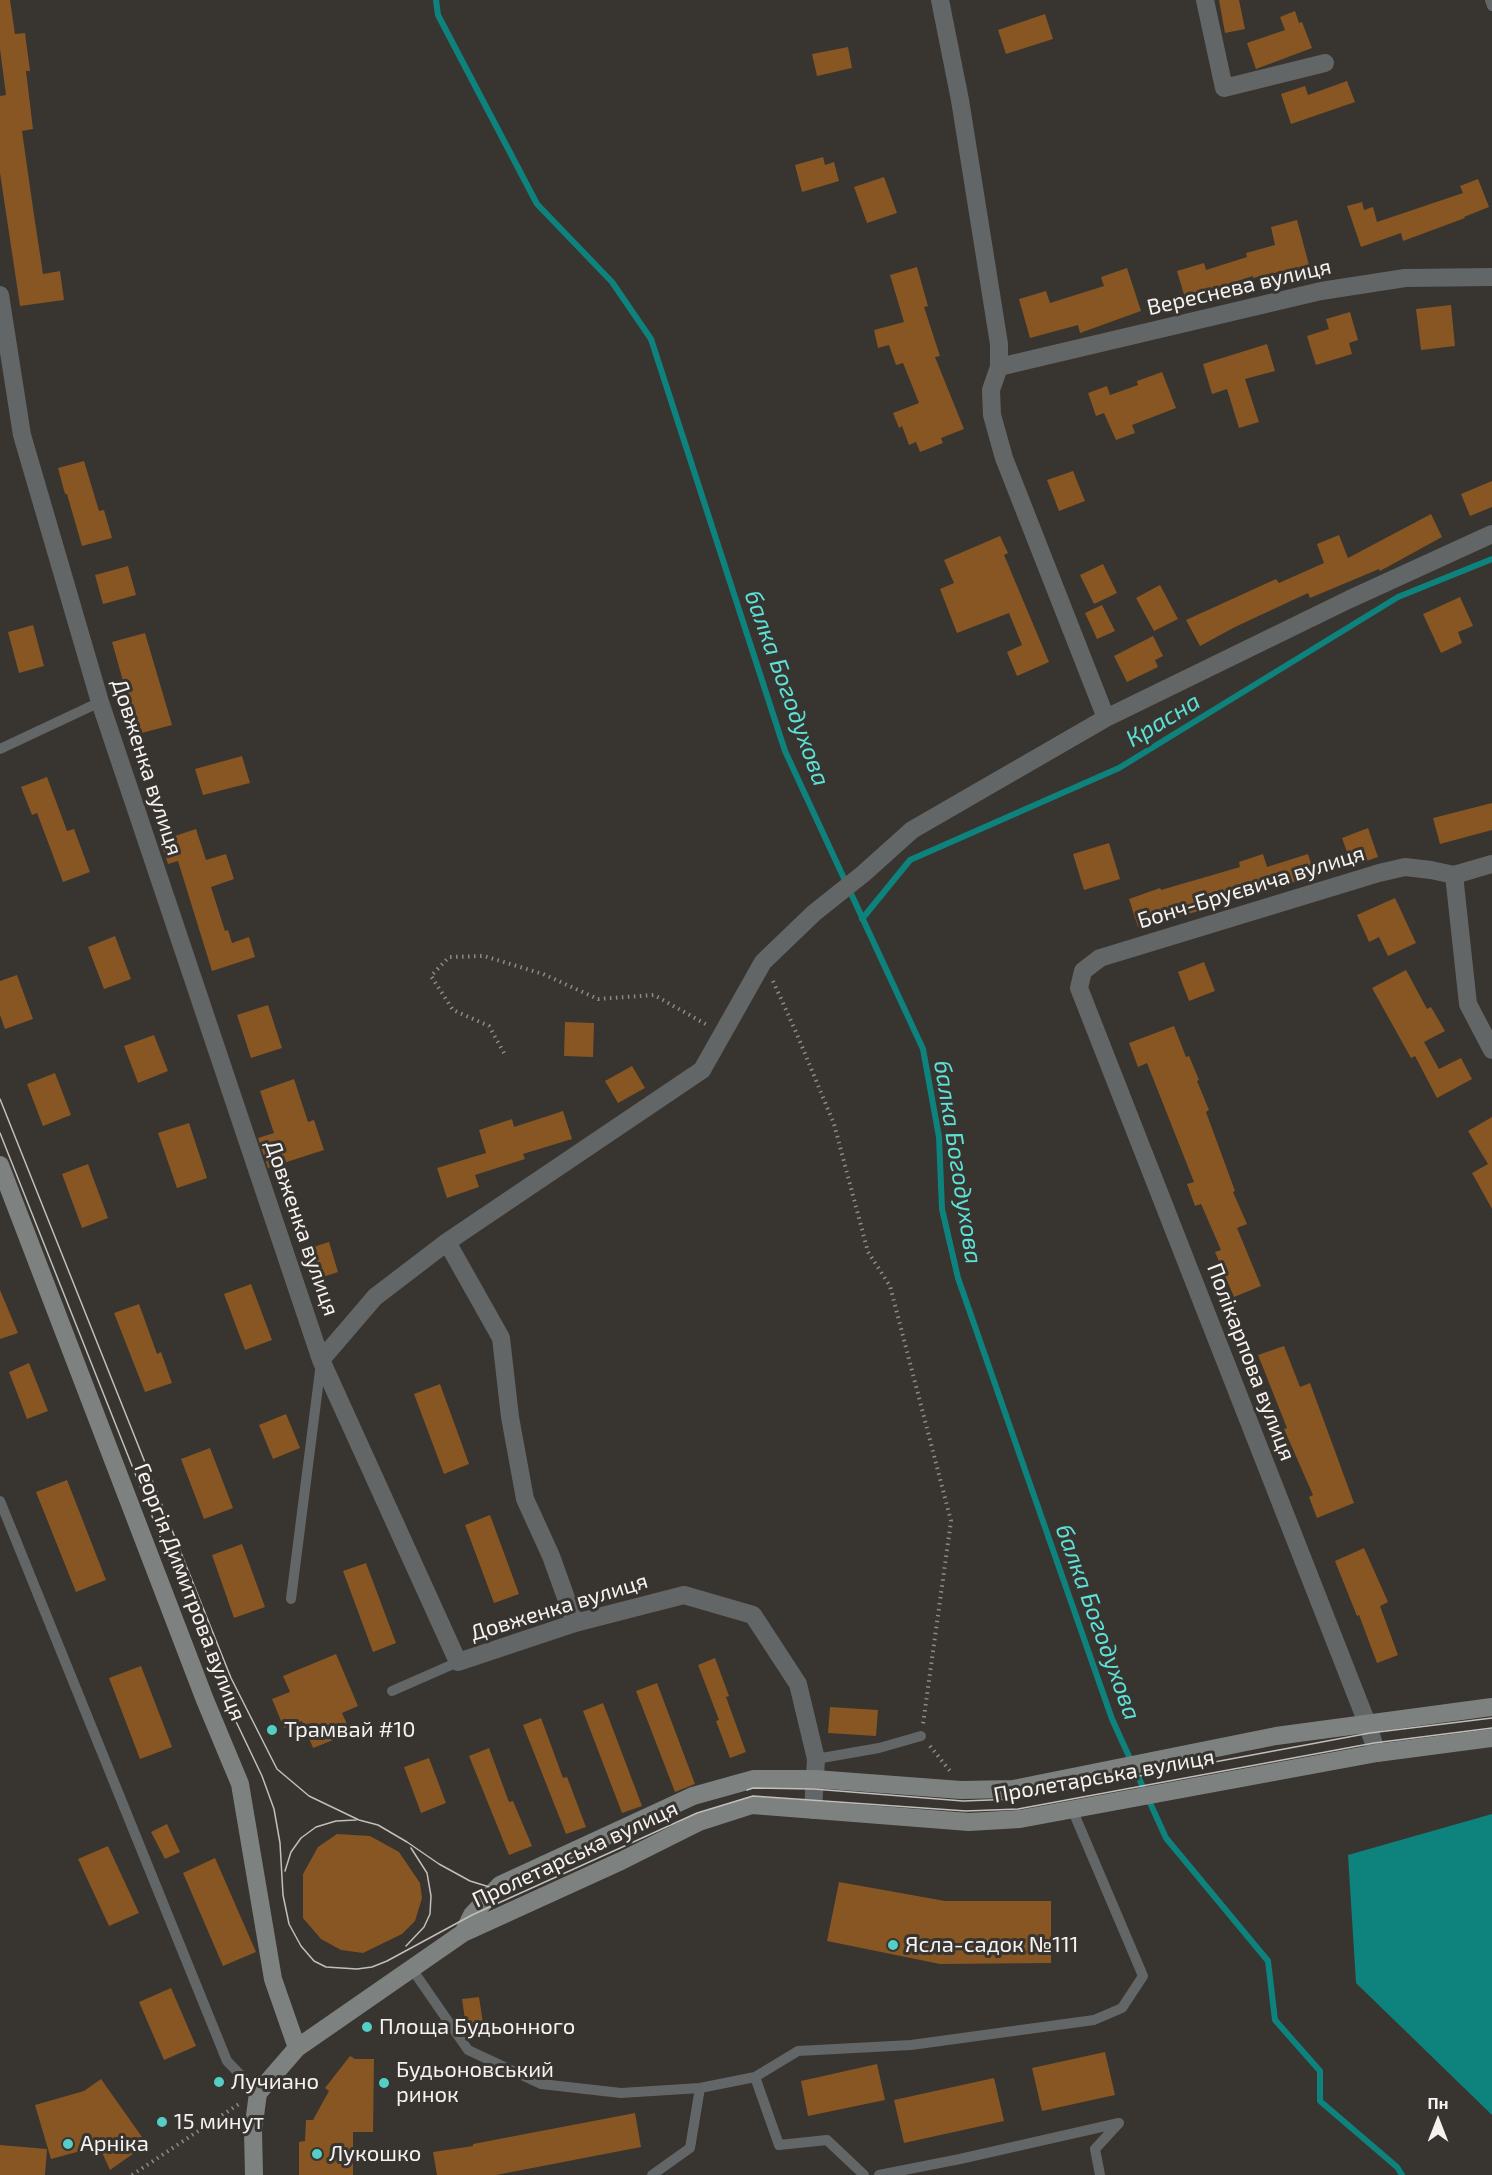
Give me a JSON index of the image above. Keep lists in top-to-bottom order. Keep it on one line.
{"streets":{"main road":["Георгія Димитрова вулиця","Пролетарська вулиця"],"street":["Вереснева вулиця","Довженка вулиця","Бонч-Бруєвича вулиця","Полікарпова вулиця"]},"crossings":[["Довженка вулиця","Пролетарська вулиця"],["Бонч-Бруєвича вулиця","Полікарпова вулиця"],["Полікарпова вулиця","Пролетарська вулиця"]],"water":["балка Богодухова","Красна"],"places":["Трамвай #10","Ясла-садок №111","Площа Будьонного","Лучиано","Будьоновський ринок","15 минут","Арніка","Лукошко"],"north":"top"}
